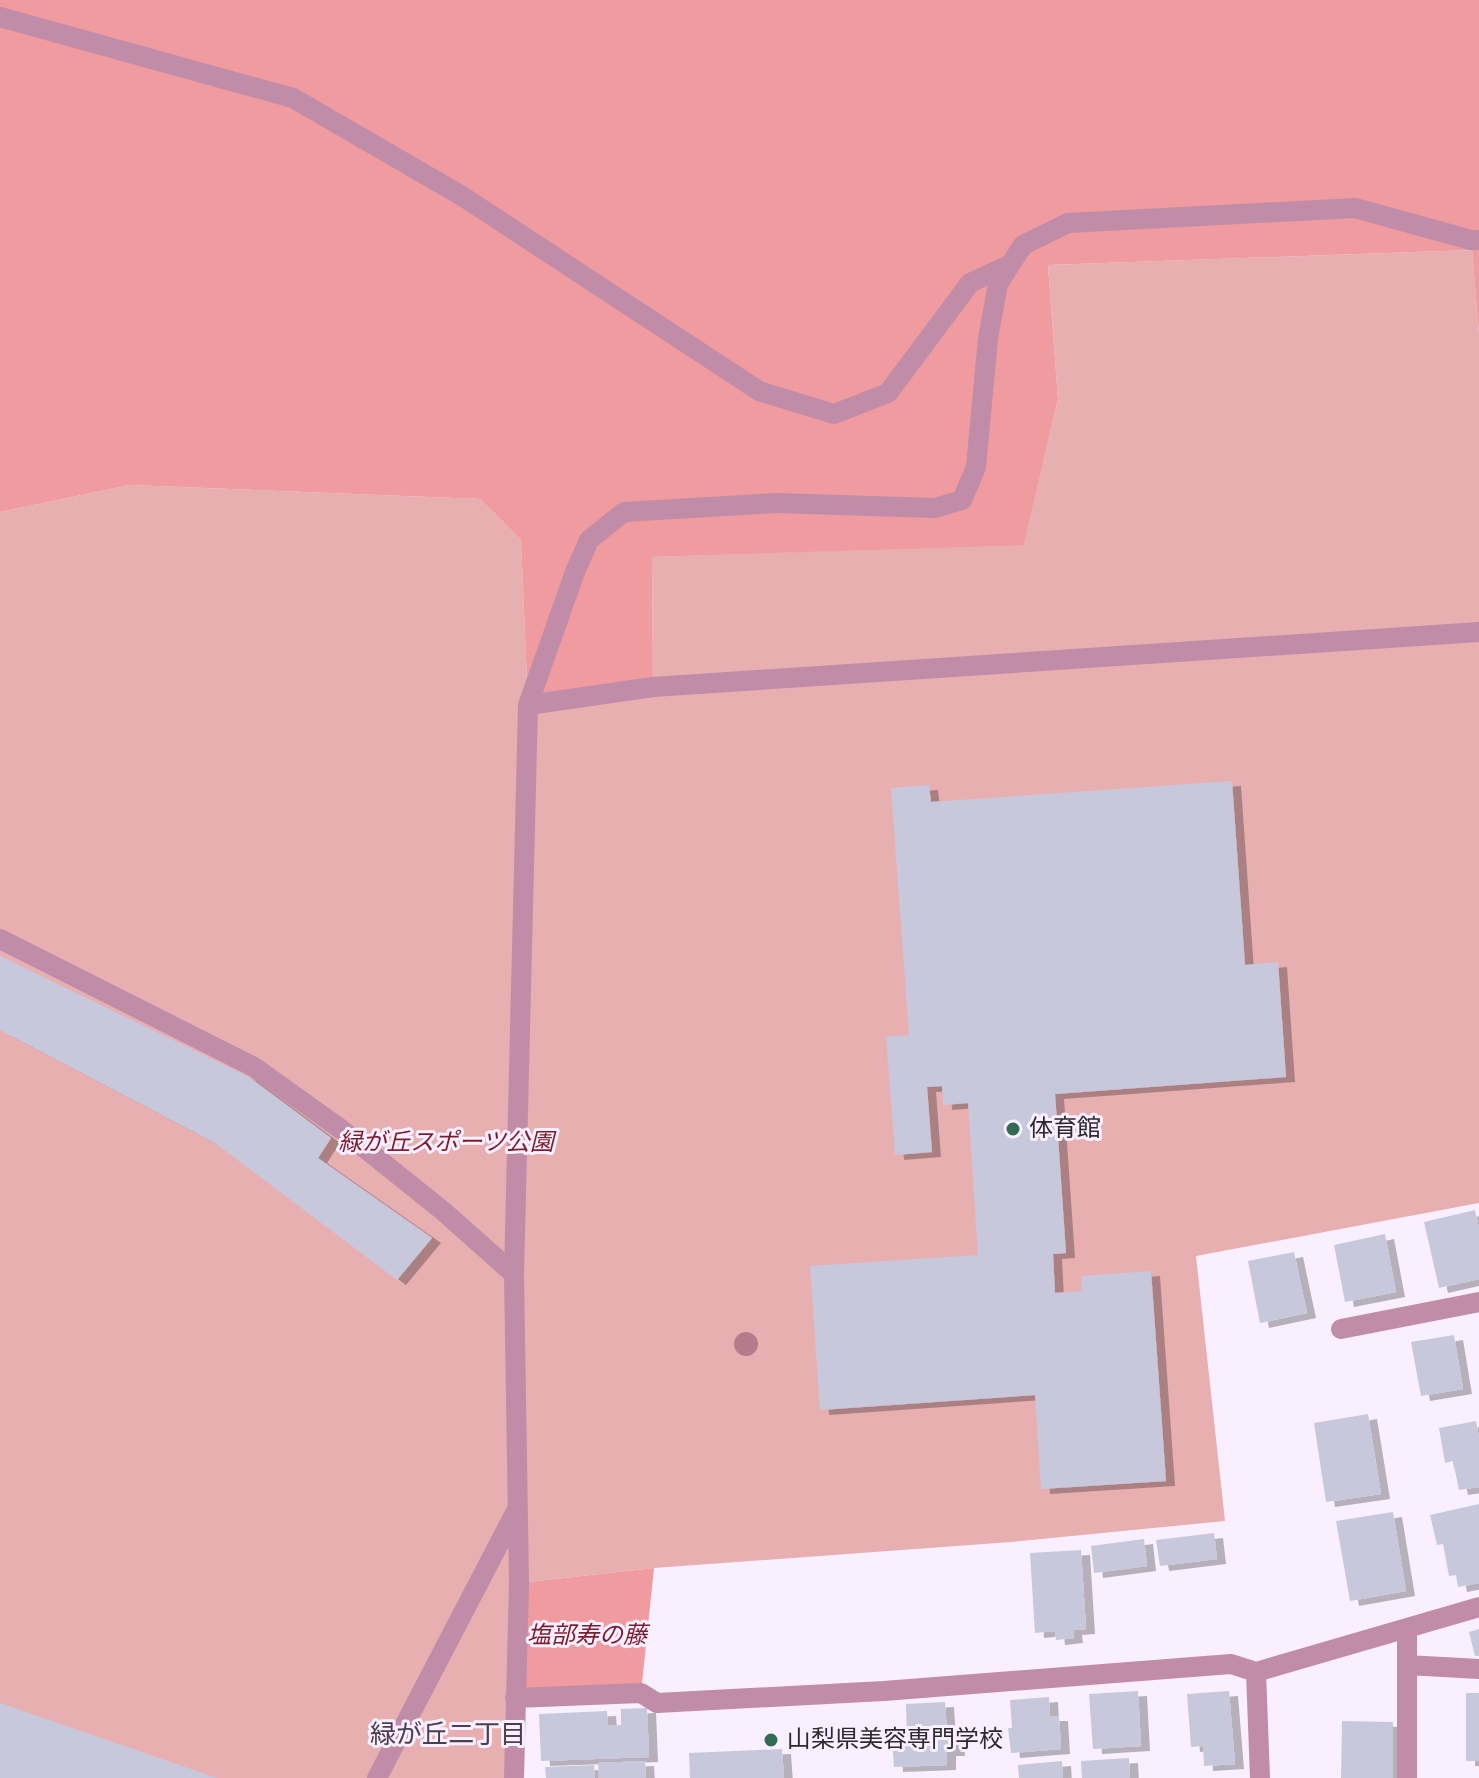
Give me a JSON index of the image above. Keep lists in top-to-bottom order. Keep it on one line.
{"districts":["緑が丘二丁目"],"parks":["緑が丘スポーツ公園","塩部寿の藤"],"places":["体育館","山梨県美容専門学校"]}
